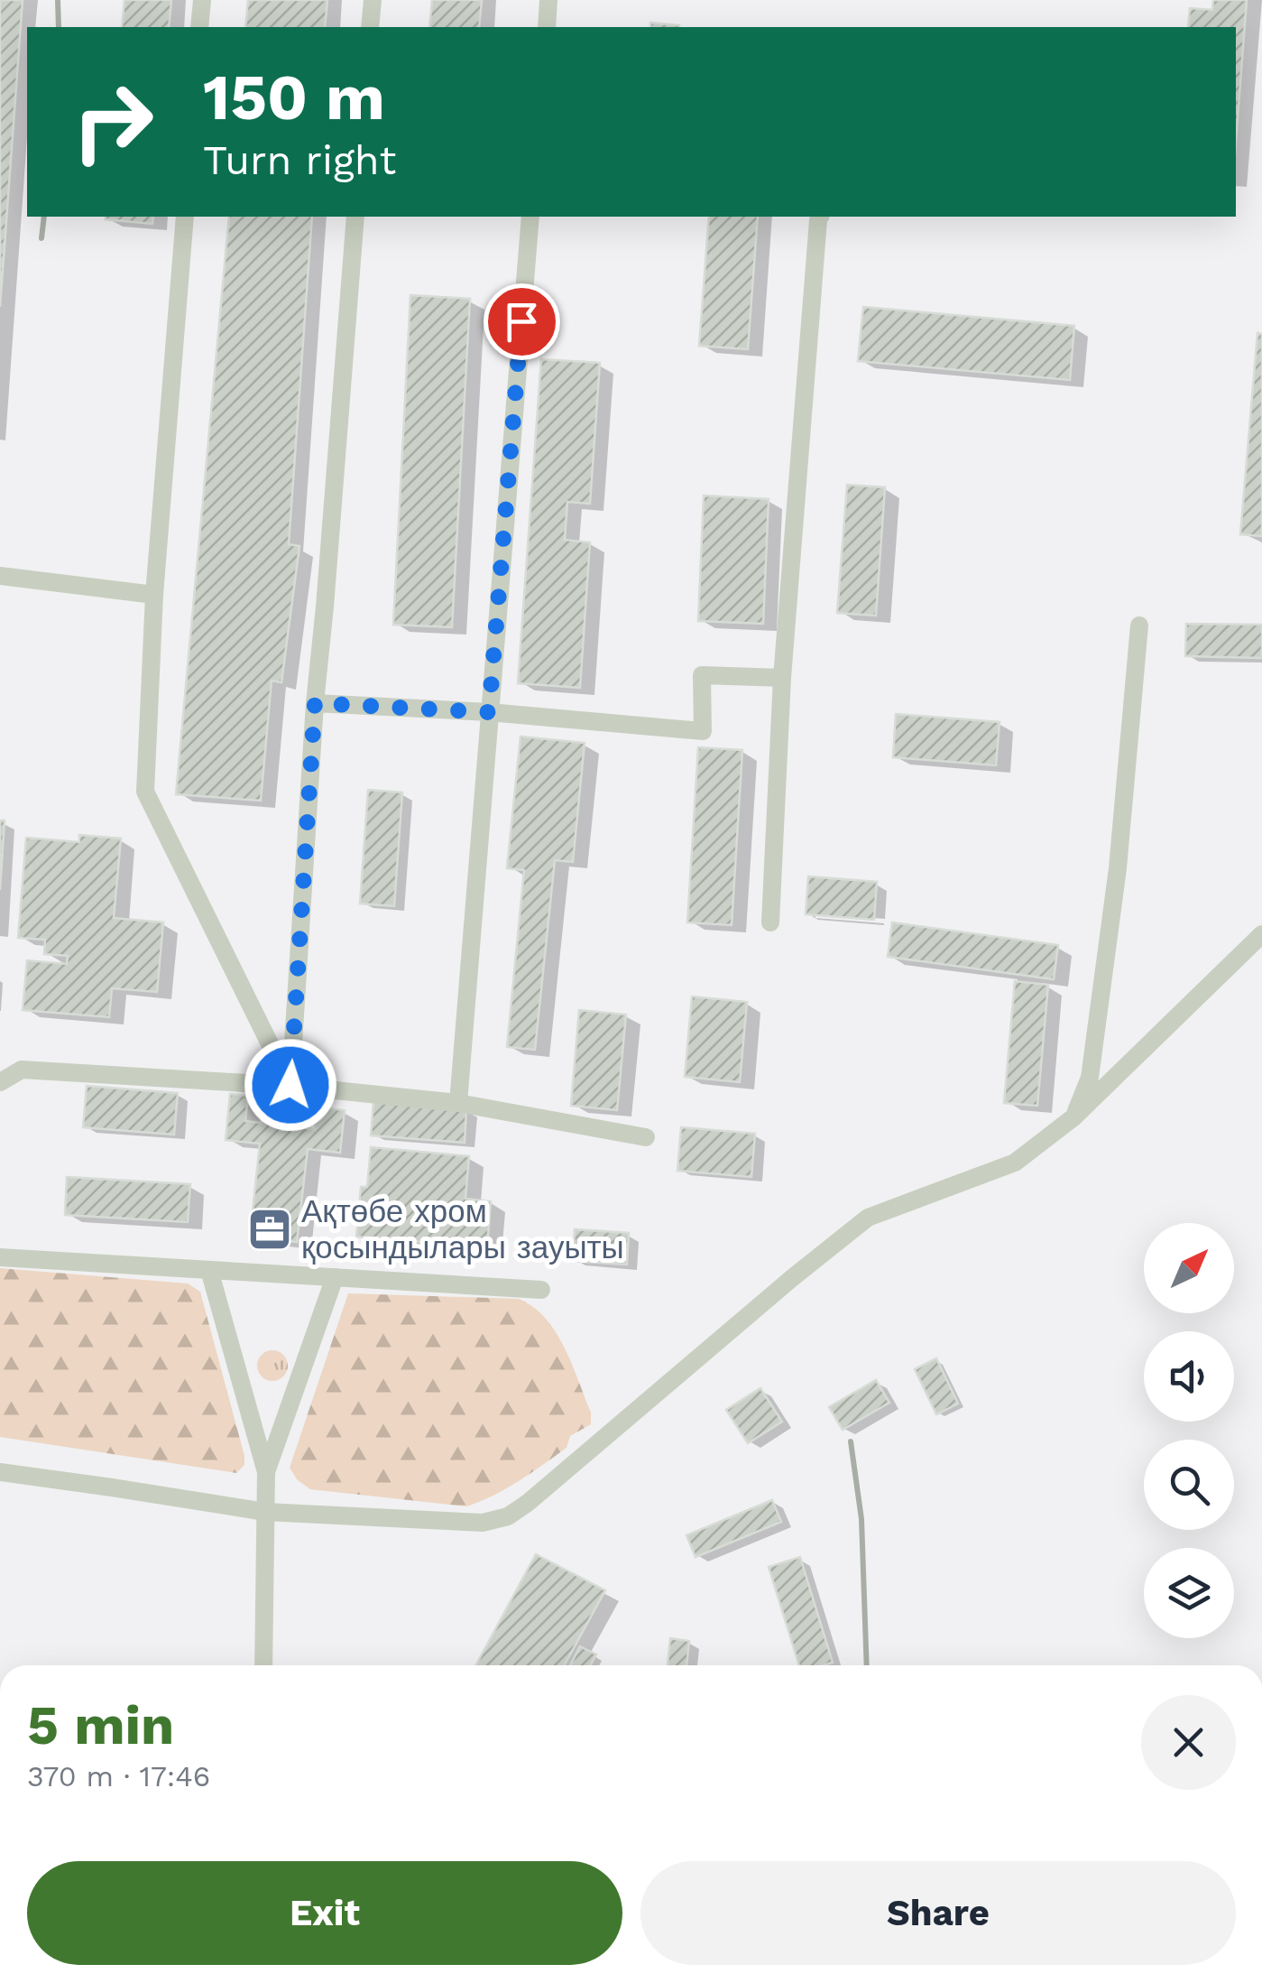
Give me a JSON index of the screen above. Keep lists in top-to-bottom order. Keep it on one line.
{"places":{"office":["Ақтөбе хром қосындылары зауыты"]},"north":"top right","page":{"turn":["150 m","Turn right"],"heading":["5 min","370 m · 17:46"],"buttons":["Exit","Share"]}}
